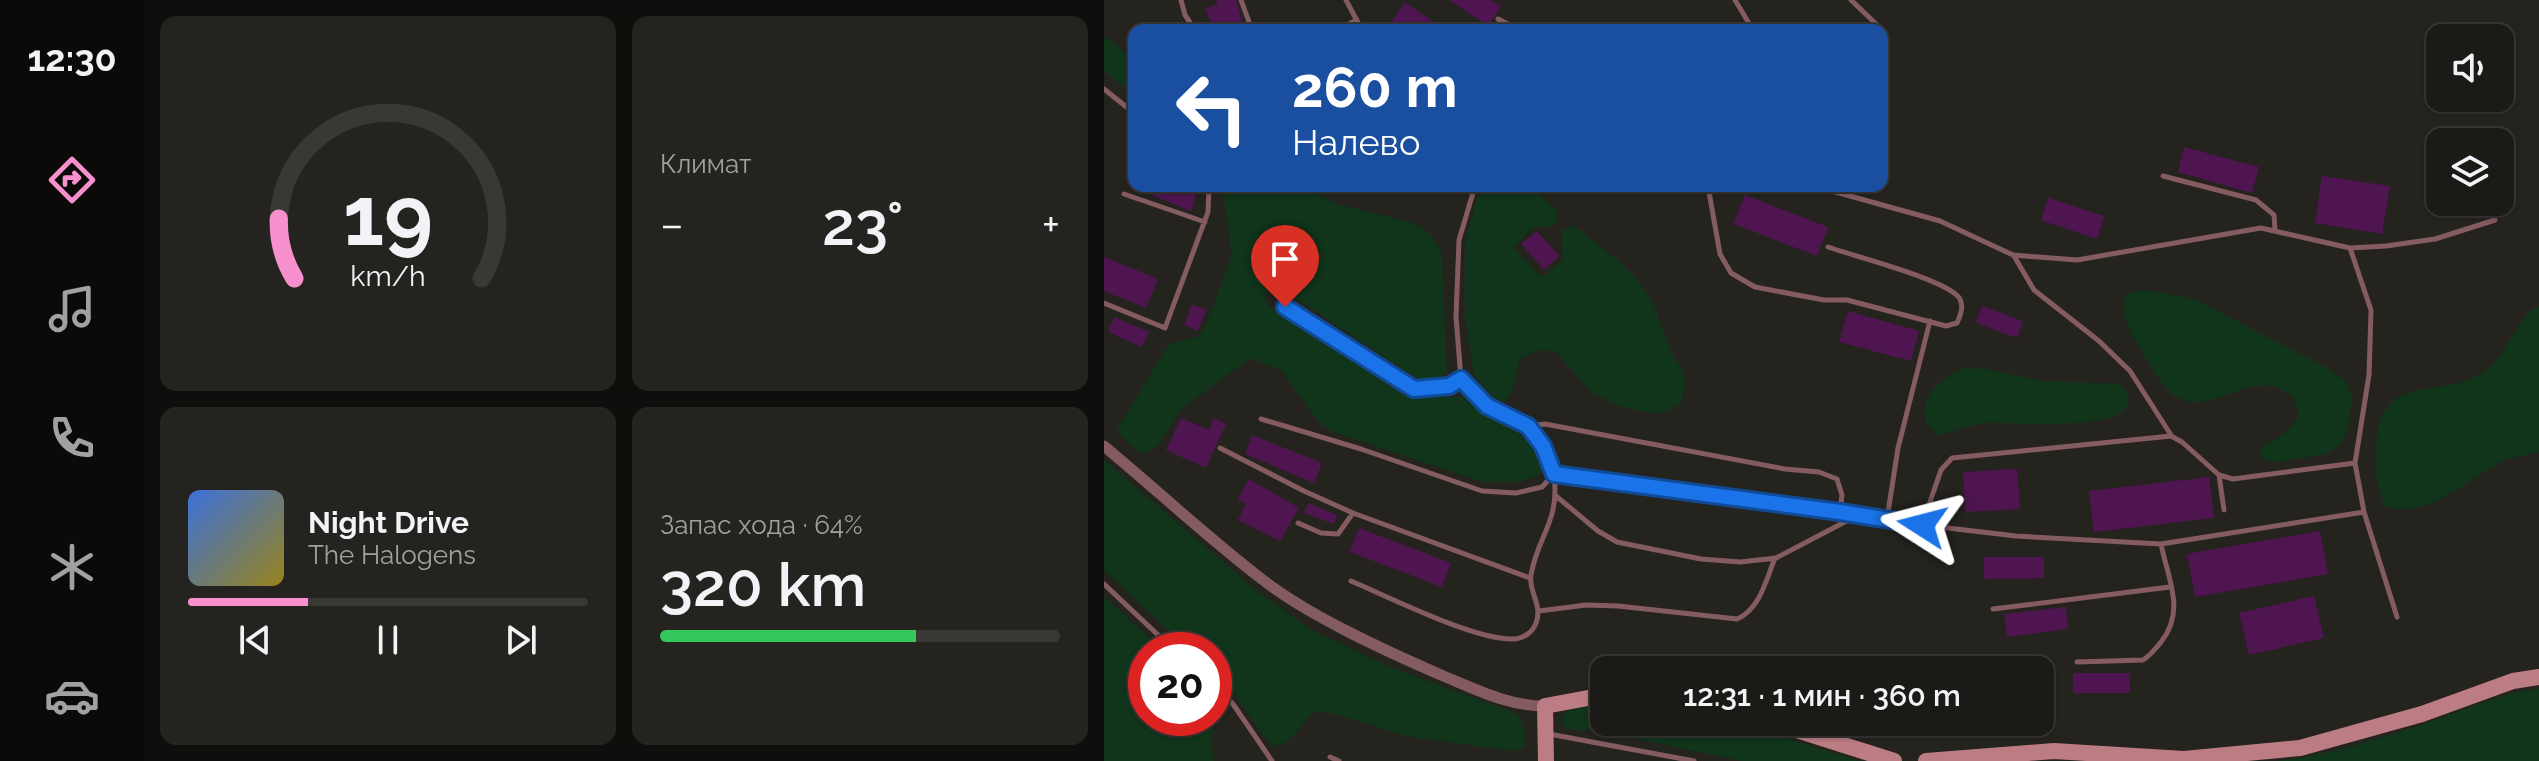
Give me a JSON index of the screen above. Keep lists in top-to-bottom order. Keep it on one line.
{"page":{"tabs":"12:30","tile":["Климат",["Запас хода · 64%","320 km"]],"turn":["260 m","Налево"],"heat":["−","23°","+"],"song":["Night Drive","The Halogens"],"limit":"20","trip":"12:31 · 1 мин · 360 m","gauge":["19","km/h"]}}
